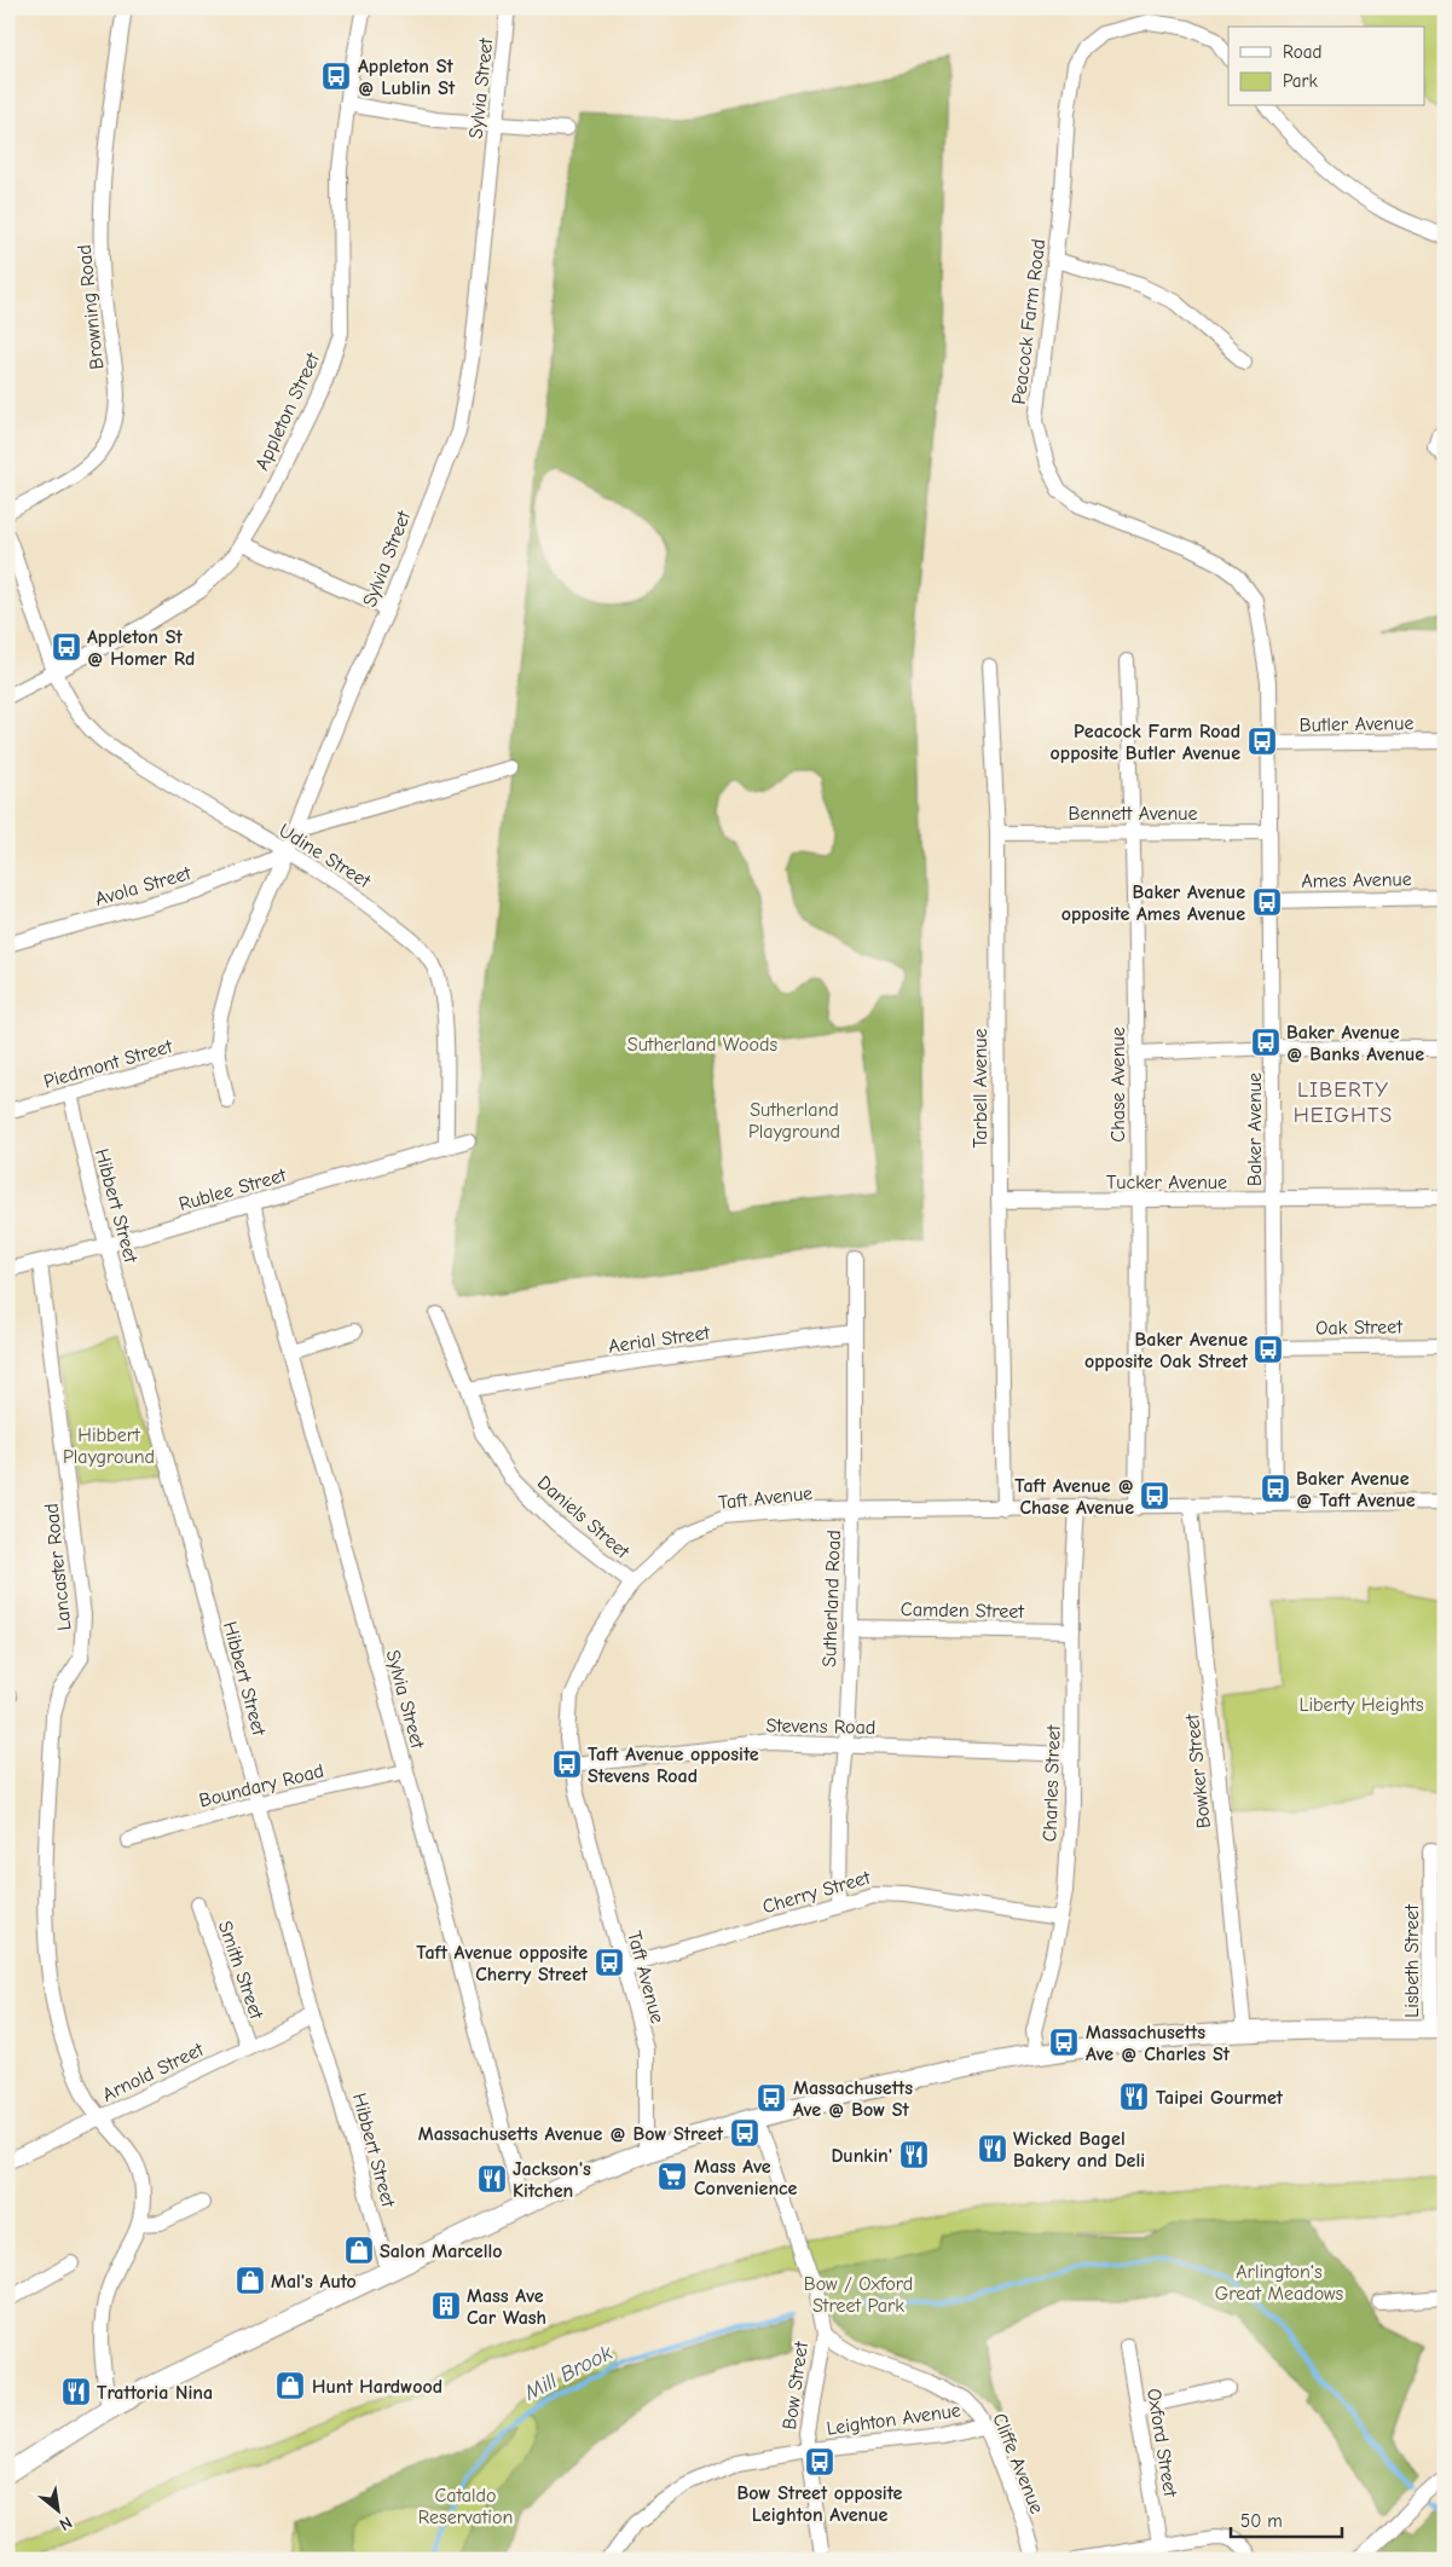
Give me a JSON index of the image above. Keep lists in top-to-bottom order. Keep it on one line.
{"streets":{"street":["Sylvia Street","Browning Road","Peacock Farm Road","Appleton Street","Butler Avenue","Bennett Avenue","Udine Street","Ames Avenue","Avola Street","Piedmont Street","Chase Avenue","Tarbell Avenue","Baker Avenue","Tucker Avenue","Rublee Street","Hibbert Street","Oak Street","Aerial Street","Taft Avenue","Daniels Street","Lancaster Road","Sutherland Road","Camden Street","Stevens Road","Bowker Street","Charles Street","Boundary Road","Cherry Street","Lisbeth Street","Smith Street","Arnold Street","Bow Street","Leighton Avenue","Oxford Street","Cliffe Avenue"]},"crossings":[["Sylvia Street","Udine Street"],["Sylvia Street","Avola Street"],["Sylvia Street","Piedmont Street"],["Sylvia Street","Rublee Street"],["Sylvia Street","Boundary Road"],["Peacock Farm Road","Baker Avenue"],["Appleton Street","Udine Street"],["Butler Avenue","Baker Avenue"],["Bennett Avenue","Chase Avenue"],["Bennett Avenue","Tarbell Avenue"],["Bennett Avenue","Baker Avenue"],["Udine Street","Avola Street"],["Udine Street","Rublee Street"],["Ames Avenue","Baker Avenue"],["Piedmont Street","Hibbert Street"],["Chase Avenue","Tucker Avenue"],["Chase Avenue","Taft Avenue"],["Tarbell Avenue","Tucker Avenue"],["Tarbell Avenue","Taft Avenue"],["Baker Avenue","Tucker Avenue"],["Baker Avenue","Oak Street"],["Baker Avenue","Taft Avenue"],["Rublee Street","Hibbert Street"],["Rublee Street","Lancaster Road"],["Hibbert Street","Boundary Road"],["Hibbert Street","Arnold Street"],["Aerial Street","Daniels Street"],["Aerial Street","Sutherland Road"],["Taft Avenue","Daniels Street"],["Taft Avenue","Sutherland Road"],["Taft Avenue","Stevens Road"],["Taft Avenue","Bowker Street"],["Taft Avenue","Charles Street"],["Taft Avenue","Cherry Street"],["Lancaster Road","Arnold Street"],["Sutherland Road","Camden Street"],["Sutherland Road","Stevens Road"],["Sutherland Road","Cherry Street"],["Camden Street","Charles Street"],["Stevens Road","Charles Street"],["Charles Street","Cherry Street"],["Smith Street","Arnold Street"],["Bow Street","Leighton Avenue"],["Bow Street","Cliffe Avenue"],["Leighton Avenue","Cliffe Avenue"]],"districts":["LIBERTY HEIGHTS"],"water":["Mill Brook"],"parks":["Sutherland Woods","Sutherland Playground","Hibbert Playground","Liberty Heights","Arlington's Great Meadows","Bow / Oxford Street Park","Cataldo Reservation"],"places":{"bus stop":["Appleton St @ Lublin St","Appleton St @ Homer Rd","Peacock Farm Road opposite Butler Avenue","Baker Avenue opposite Ames Avenue","Baker Avenue @ Banks Avenue","Baker Avenue opposite Oak Street","Baker Avenue @ Taft Avenue","Taft Avenue @ Chase Avenue","Taft Avenue opposite Stevens Road","Taft Avenue opposite Cherry Street","Massachusetts Ave @ Charles St","Massachusetts Ave @ Bow St","Massachusetts Avenue @ Bow Street","Bow Street opposite Leighton Avenue"],"restaurant":["Taipei Gourmet","Wicked Bagel Bakery and Deli","Dunkin'","Jackson's Kitchen","Trattoria Nina"],"supermarket":["Mass Ave Convenience"],"shop":["Salon Marcello","Mal's Auto","Hunt Hardwood"],"building":["Mass Ave Car Wash"]},"legend":["Road","Park"],"scale_bar":"50 m","north":"bottom right"}
